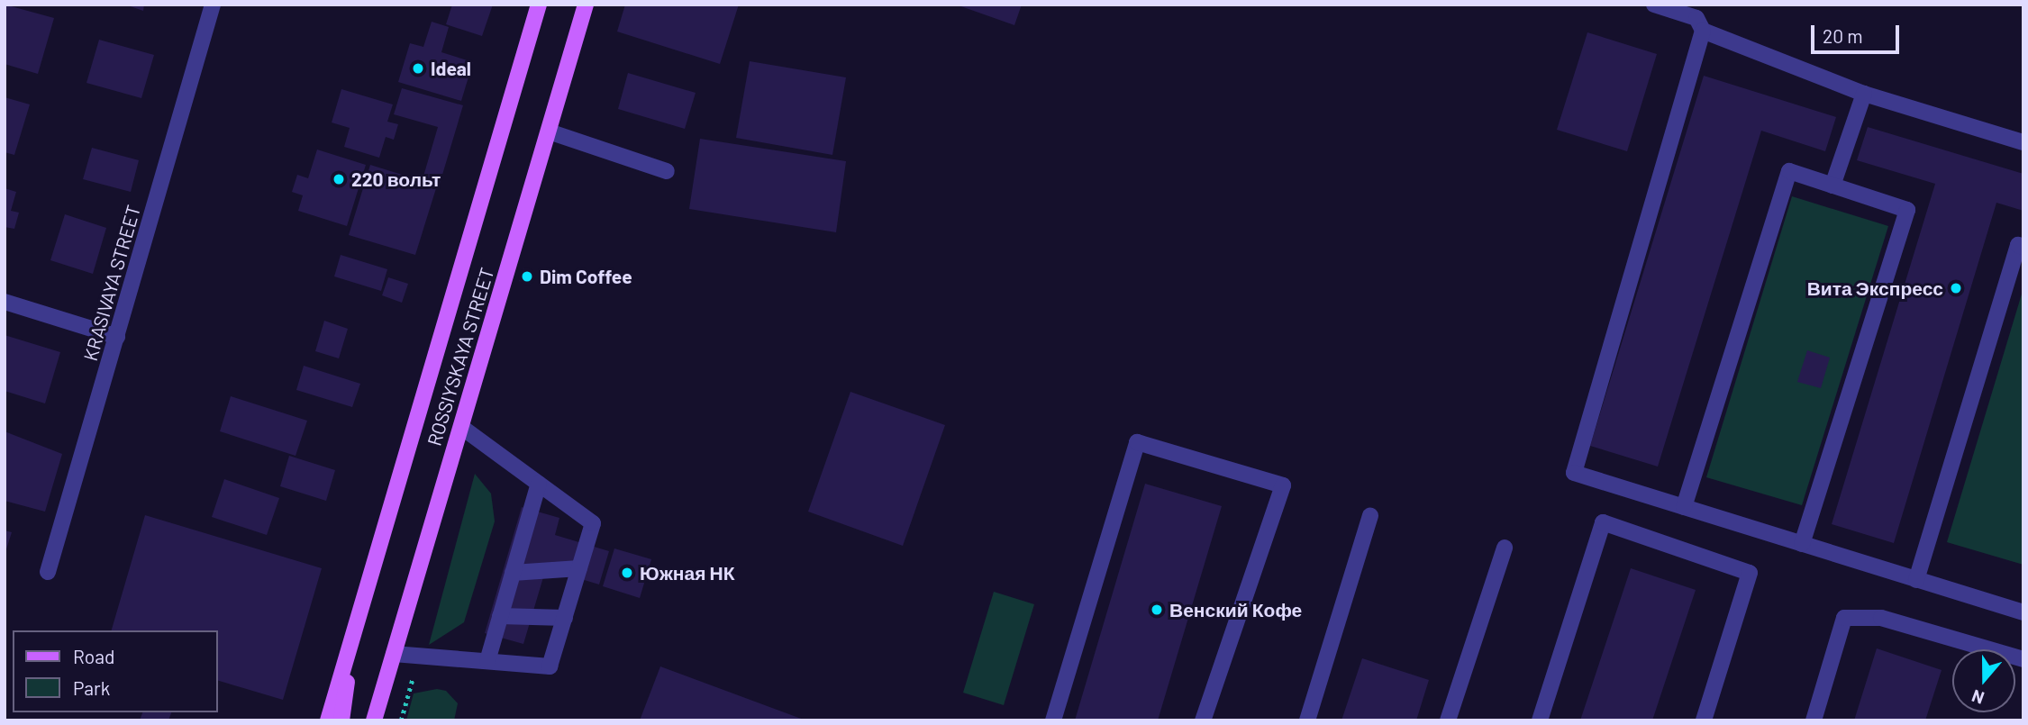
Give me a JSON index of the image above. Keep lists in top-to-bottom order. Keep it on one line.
{"streets":{"main road":["ROSSIYSKAYA STREET"],"street":["KRASIVAYA STREET"]},"places":["Ideal","220 вольт","Dim Coffee","Вита Экспресс","Южная НК","Венский Кофе"],"legend":["Road","Park"],"scale_bar":"20 m","north":"bottom"}
